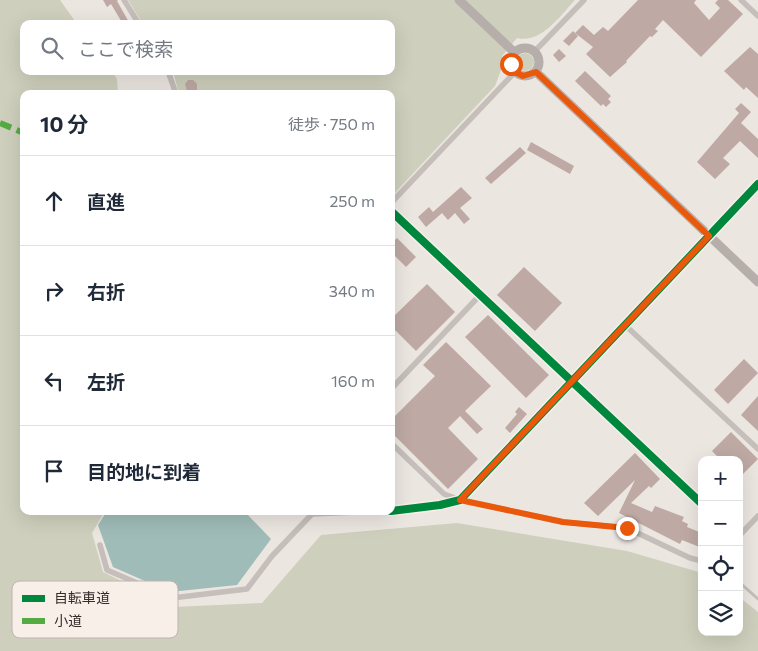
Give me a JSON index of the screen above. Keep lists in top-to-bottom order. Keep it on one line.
{"legend":["自転車道","小道"],"page":{"search":"ここで検索","heading":["10 分","徒歩 · 750 m"],"list":[["直進","250 m"],["右折","340 m"],["左折","160 m"],"目的地に到着"],"map_buttons":["+","−"]}}
